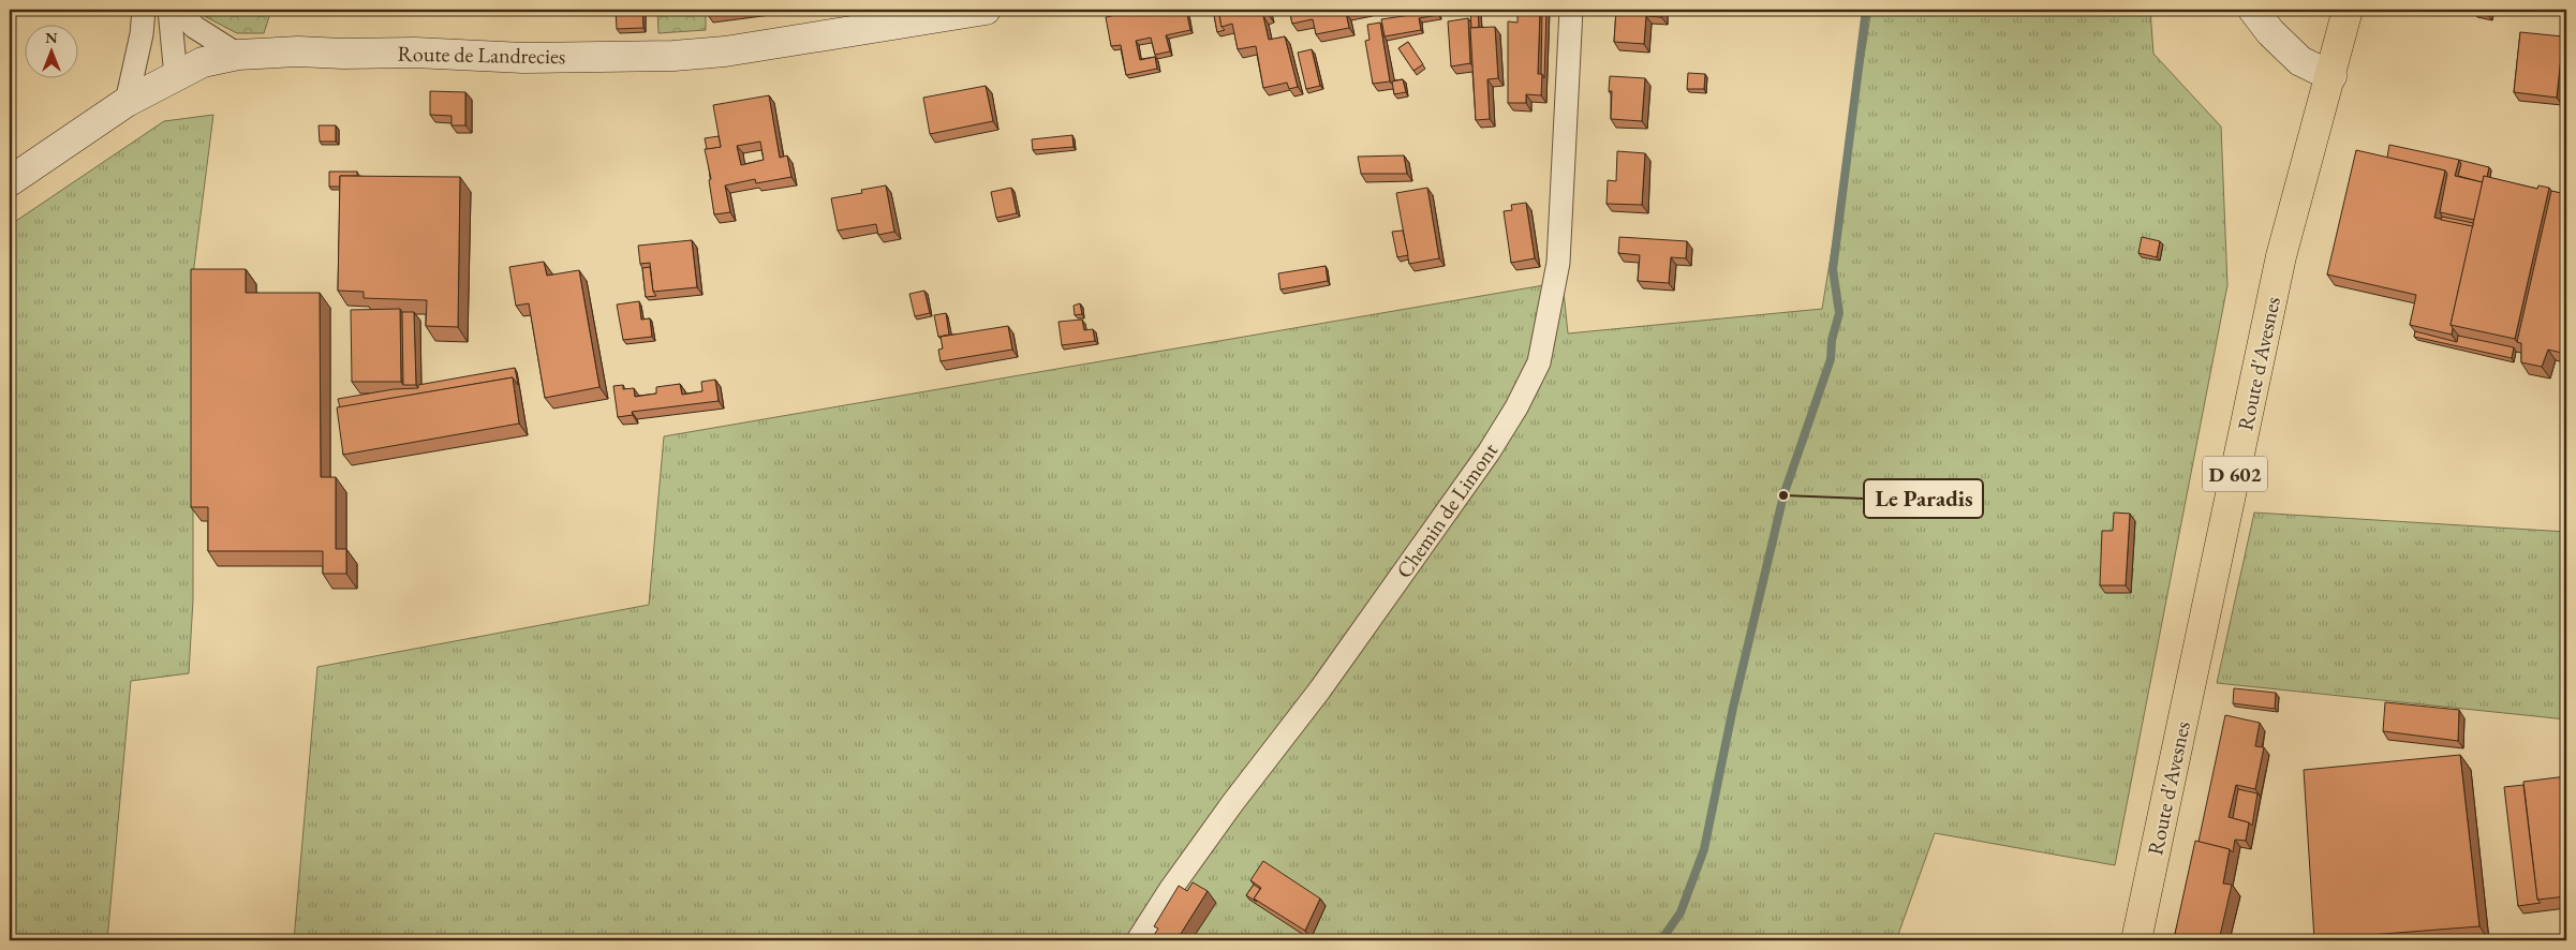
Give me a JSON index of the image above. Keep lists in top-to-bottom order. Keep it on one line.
{"streets":{"main road":["Route de Landrecies","Route d'Avesnes","D 602"],"street":["Chemin de Limont"]},"places":["Le Paradis"],"north":"top"}
